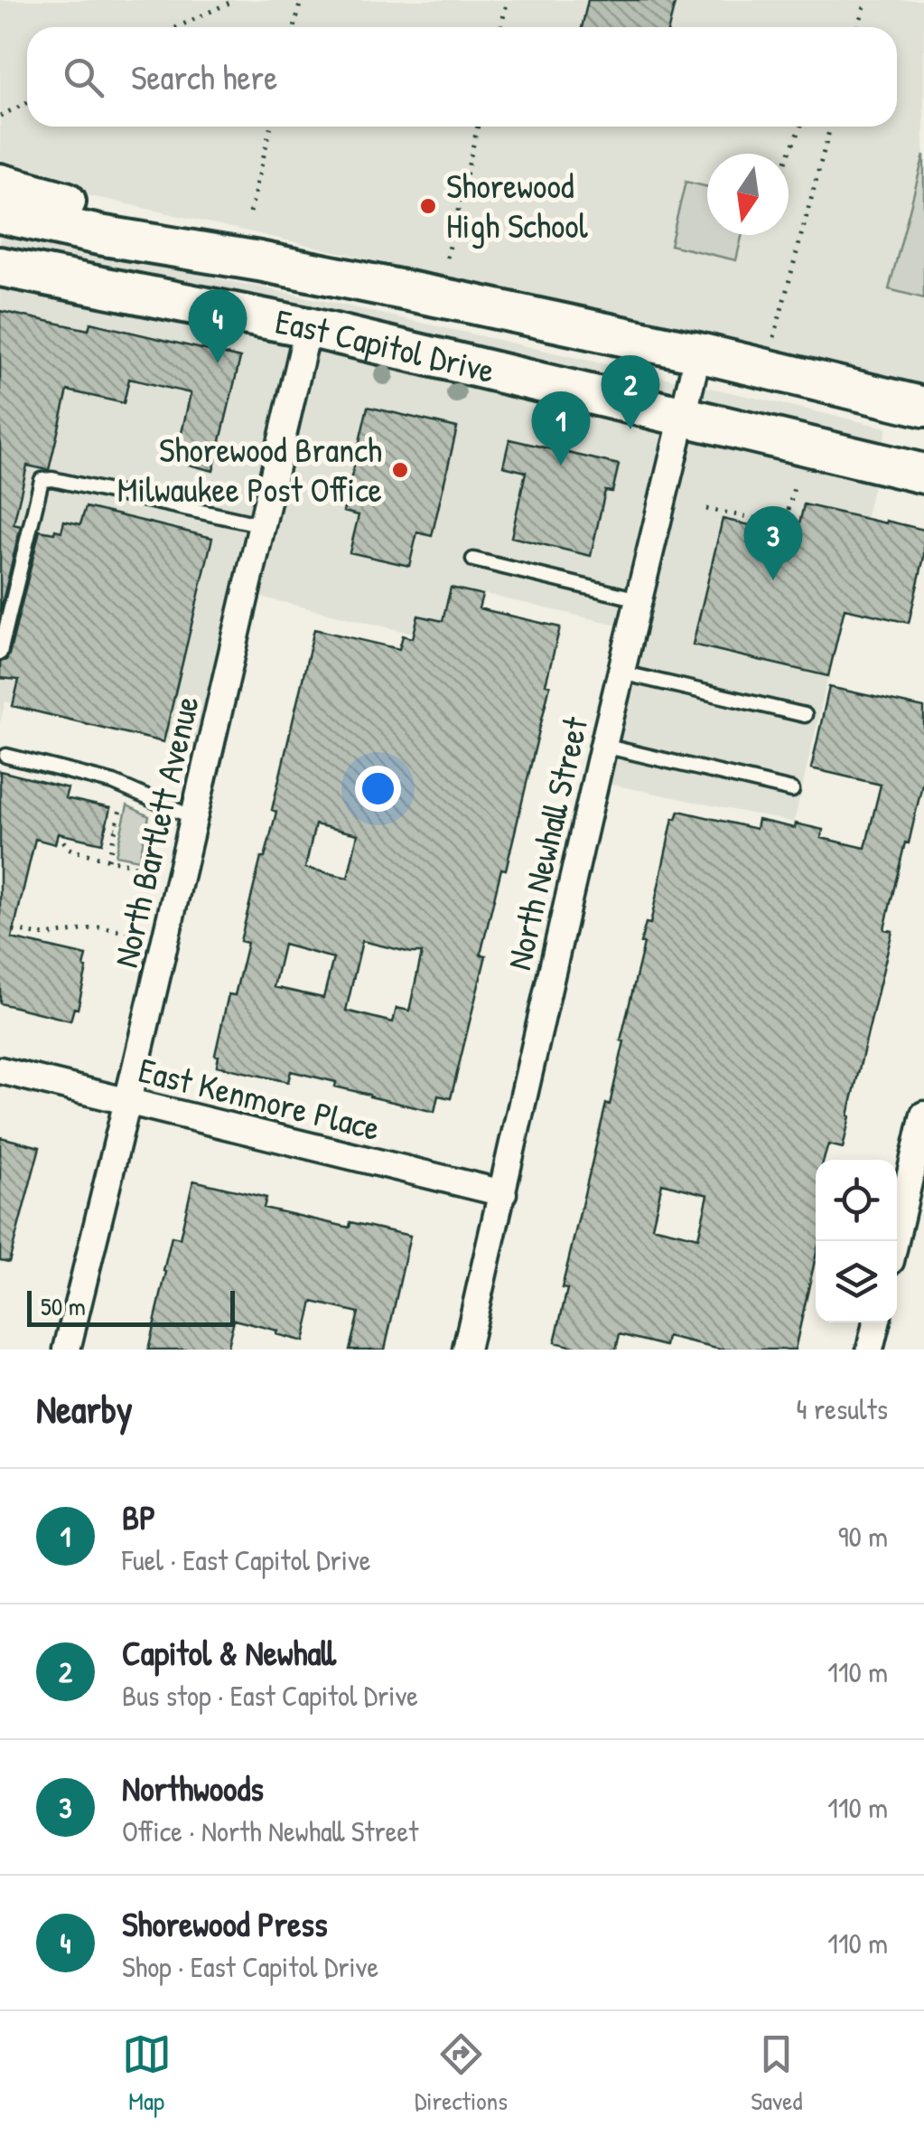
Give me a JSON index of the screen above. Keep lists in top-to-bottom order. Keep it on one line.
{"streets":{"main road":["East Capitol Drive"],"street":["North Bartlett Avenue","North Newhall Street","East Kenmore Place"]},"crossings":[["East Capitol Drive","North Bartlett Avenue"],["East Capitol Drive","North Newhall Street"],["North Bartlett Avenue","East Kenmore Place"],["North Newhall Street","East Kenmore Place"]],"places":["Shorewood High School","Shorewood Branch Milwaukee Post Office"],"scale_bar":"50 m","north":"bottom","page":{"search":"Search here","pins":["4","2","1","3"],"scale":"50 m","heading":["Nearby","4 results"],"list":[{"mark":"1","name":"BP","note":"Fuel · East Capitol Drive","value":"90 m"},{"mark":"2","name":"Capitol & Newhall","note":"Bus stop · East Capitol Drive","value":"110 m"},{"mark":"3","name":"Northwoods","note":"Office · North Newhall Street","value":"110 m"},{"mark":"4","name":"Shorewood Press","note":"Shop · East Capitol Drive","value":"110 m"}],"nav":["Map","Directions","Saved"]}}
